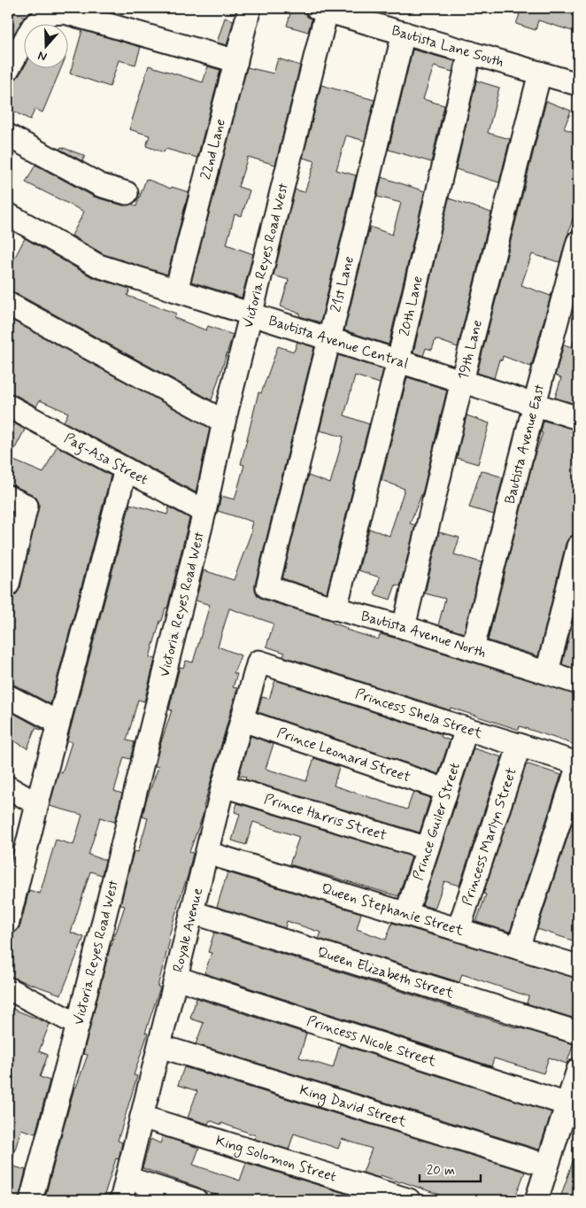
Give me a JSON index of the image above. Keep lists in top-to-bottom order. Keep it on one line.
{"streets":{"street":["Bautista Lane South","22nd Lane","Victoria Reyes Road West","21st Lane","20th Lane","Bautista Avenue Central","19th Lane","Bautista Avenue East","Pag-Asa Street","Bautista Avenue North","Princess Shela Street","Prince Leonard Street","Prince Harris Street","Prince Guiler Street","Princess Marlyn Street","Queen Stephanie Street","Royale Avenue","Queen Elizabeth Street","Princess Nicole Street","King David Street","King Solomon Street"]},"crossings":[["Bautista Lane South","Victoria Reyes Road West"],["Bautista Lane South","21st Lane"],["Bautista Lane South","20th Lane"],["Bautista Lane South","19th Lane"],["22nd Lane","Bautista Avenue Central"],["Victoria Reyes Road West","Bautista Avenue Central"],["Victoria Reyes Road West","Pag-Asa Street"],["21st Lane","Bautista Avenue Central"],["21st Lane","Bautista Avenue North"],["20th Lane","Bautista Avenue Central"],["20th Lane","Bautista Avenue North"],["Bautista Avenue Central","19th Lane"],["Bautista Avenue Central","Bautista Avenue East"],["19th Lane","Bautista Avenue North"],["Bautista Avenue East","Bautista Avenue North"],["Princess Shela Street","Prince Guiler Street"],["Princess Shela Street","Princess Marlyn Street"],["Princess Shela Street","Royale Avenue"],["Prince Leonard Street","Prince Guiler Street"],["Prince Leonard Street","Royale Avenue"],["Prince Harris Street","Prince Guiler Street"],["Prince Harris Street","Royale Avenue"],["Prince Guiler Street","Queen Stephanie Street"],["Princess Marlyn Street","Queen Stephanie Street"],["Queen Stephanie Street","Royale Avenue"],["Royale Avenue","Queen Elizabeth Street"],["Royale Avenue","Princess Nicole Street"],["Royale Avenue","King David Street"],["Royale Avenue","King Solomon Street"]],"scale_bar":"20 m","north":"bottom"}
